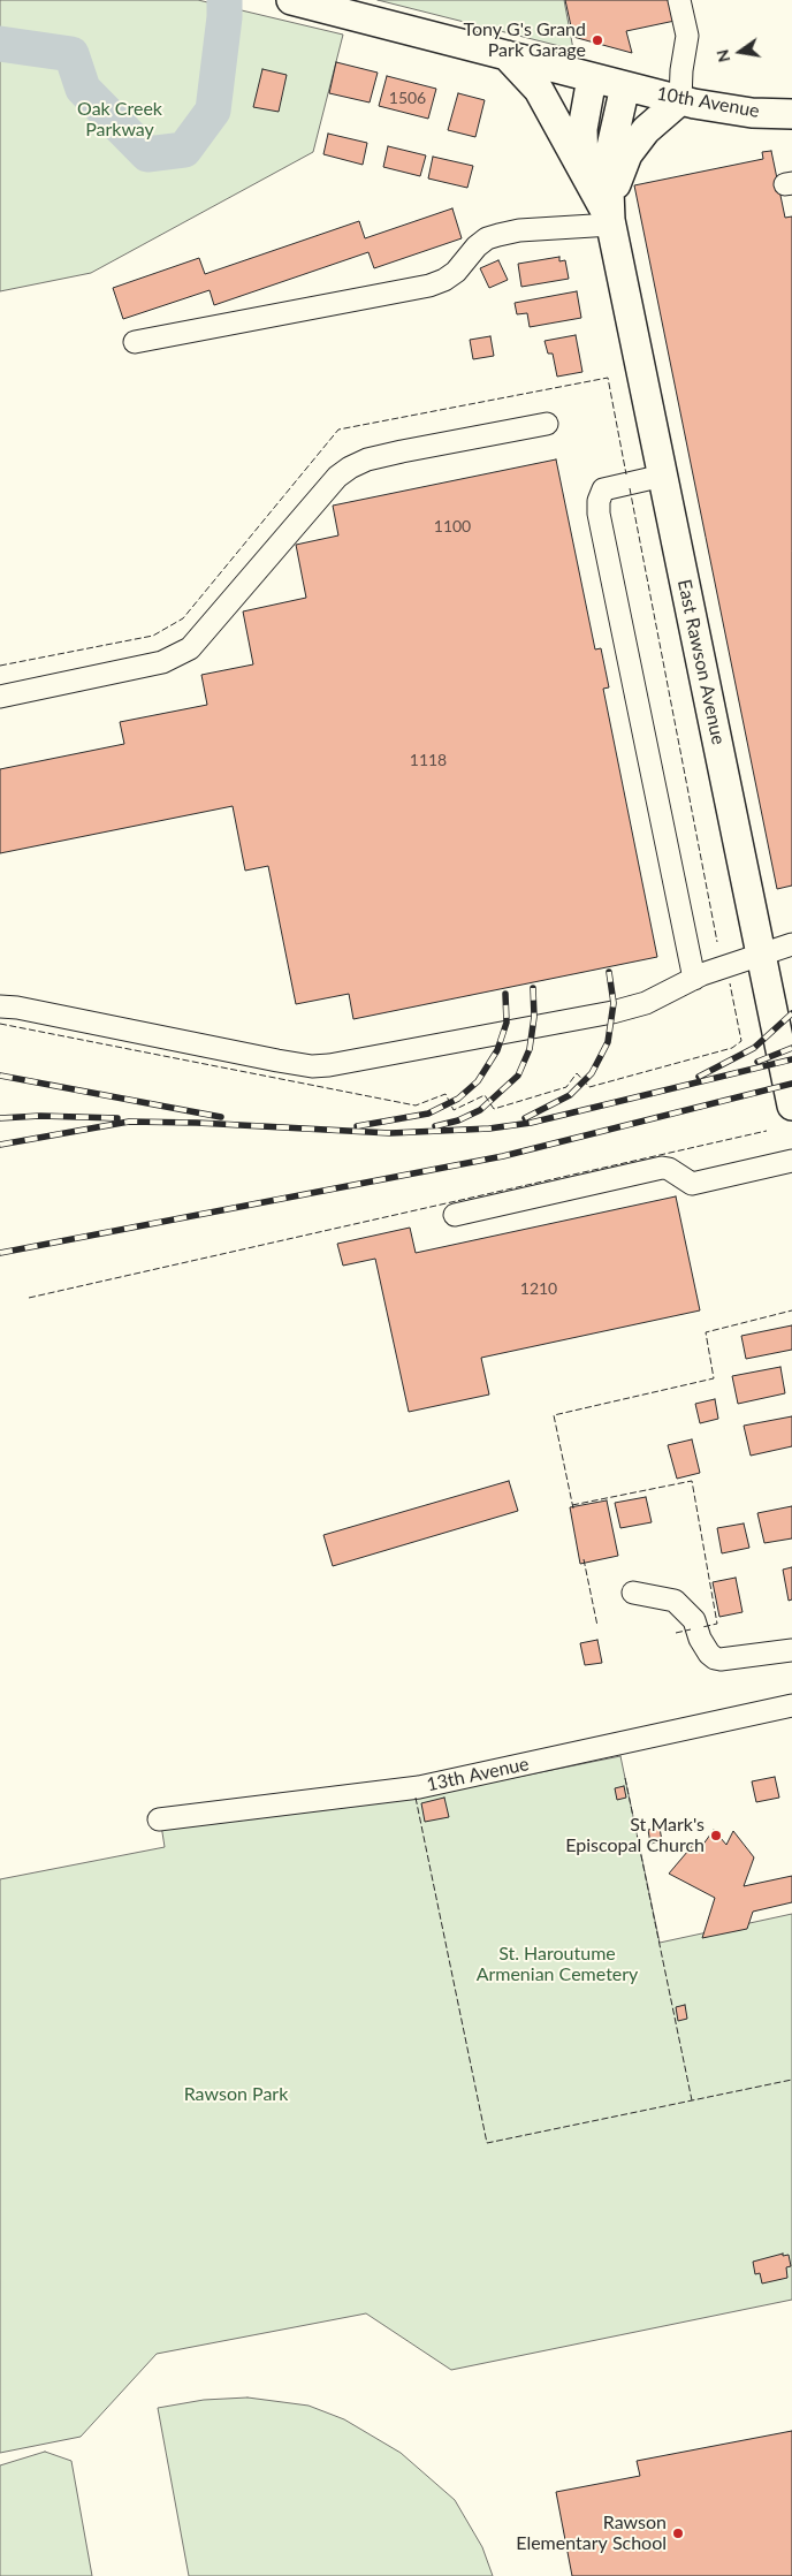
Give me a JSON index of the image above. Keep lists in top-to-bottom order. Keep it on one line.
{"streets":{"main road":["10th Avenue","East Rawson Avenue"],"street":["13th Avenue"]},"crossings":[["10th Avenue","East Rawson Avenue"]],"parks":["Oak Creek Parkway","St. Haroutume Armenian Cemetery","Rawson Park"],"places":["Tony G's Grand Park Garage","St Mark's Episcopal Church","Rawson Elementary School"],"house_numbers":["1506","1100","1118","1210"],"north":"left"}
